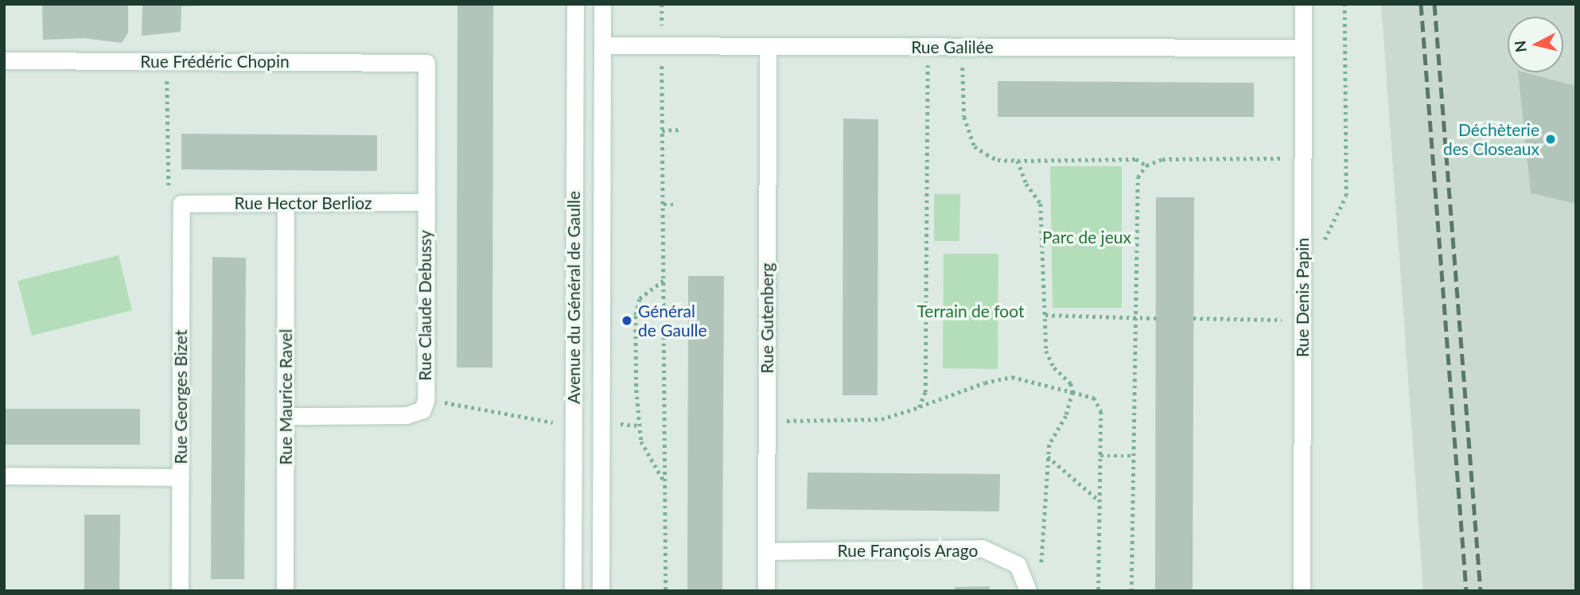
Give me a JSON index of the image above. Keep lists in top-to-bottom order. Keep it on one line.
{"streets":{"street":["Rue Galilée","Rue Frédéric Chopin","Rue Hector Berlioz","Avenue du Général de Gaulle","Rue Denis Papin","Rue Claude Debussy","Rue Gutenberg","Rue Georges Bizet","Rue Maurice Ravel","Rue François Arago"]},"crossings":[["Rue Galilée","Avenue du Général de Gaulle"],["Rue Galilée","Rue Denis Papin"],["Rue Galilée","Rue Gutenberg"],["Rue Frédéric Chopin","Rue Claude Debussy"],["Rue Hector Berlioz","Rue Claude Debussy"],["Rue Hector Berlioz","Rue Georges Bizet"],["Rue Hector Berlioz","Rue Maurice Ravel"],["Rue Claude Debussy","Rue Maurice Ravel"],["Rue Gutenberg","Rue François Arago"]],"parks":["Parc de jeux","Terrain de foot"],"places":["Déchèterie des Closeaux","Général de Gaulle"],"north":"left"}
